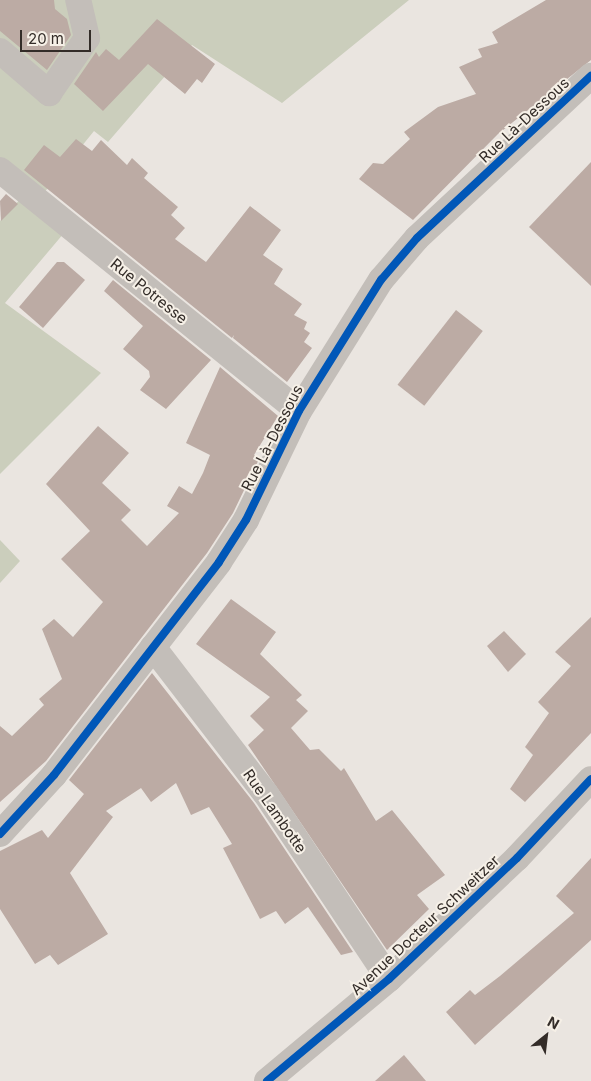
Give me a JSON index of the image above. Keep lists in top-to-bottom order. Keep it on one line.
{"streets":{"street":["Rue Là-Dessous","Rue Potresse","Rue Lambotte","Avenue Docteur Schweitzer"]},"crossings":[["Rue Là-Dessous","Rue Potresse"],["Rue Là-Dessous","Rue Lambotte"],["Rue Lambotte","Avenue Docteur Schweitzer"]],"scale_bar":"20 m","north":"top right"}
